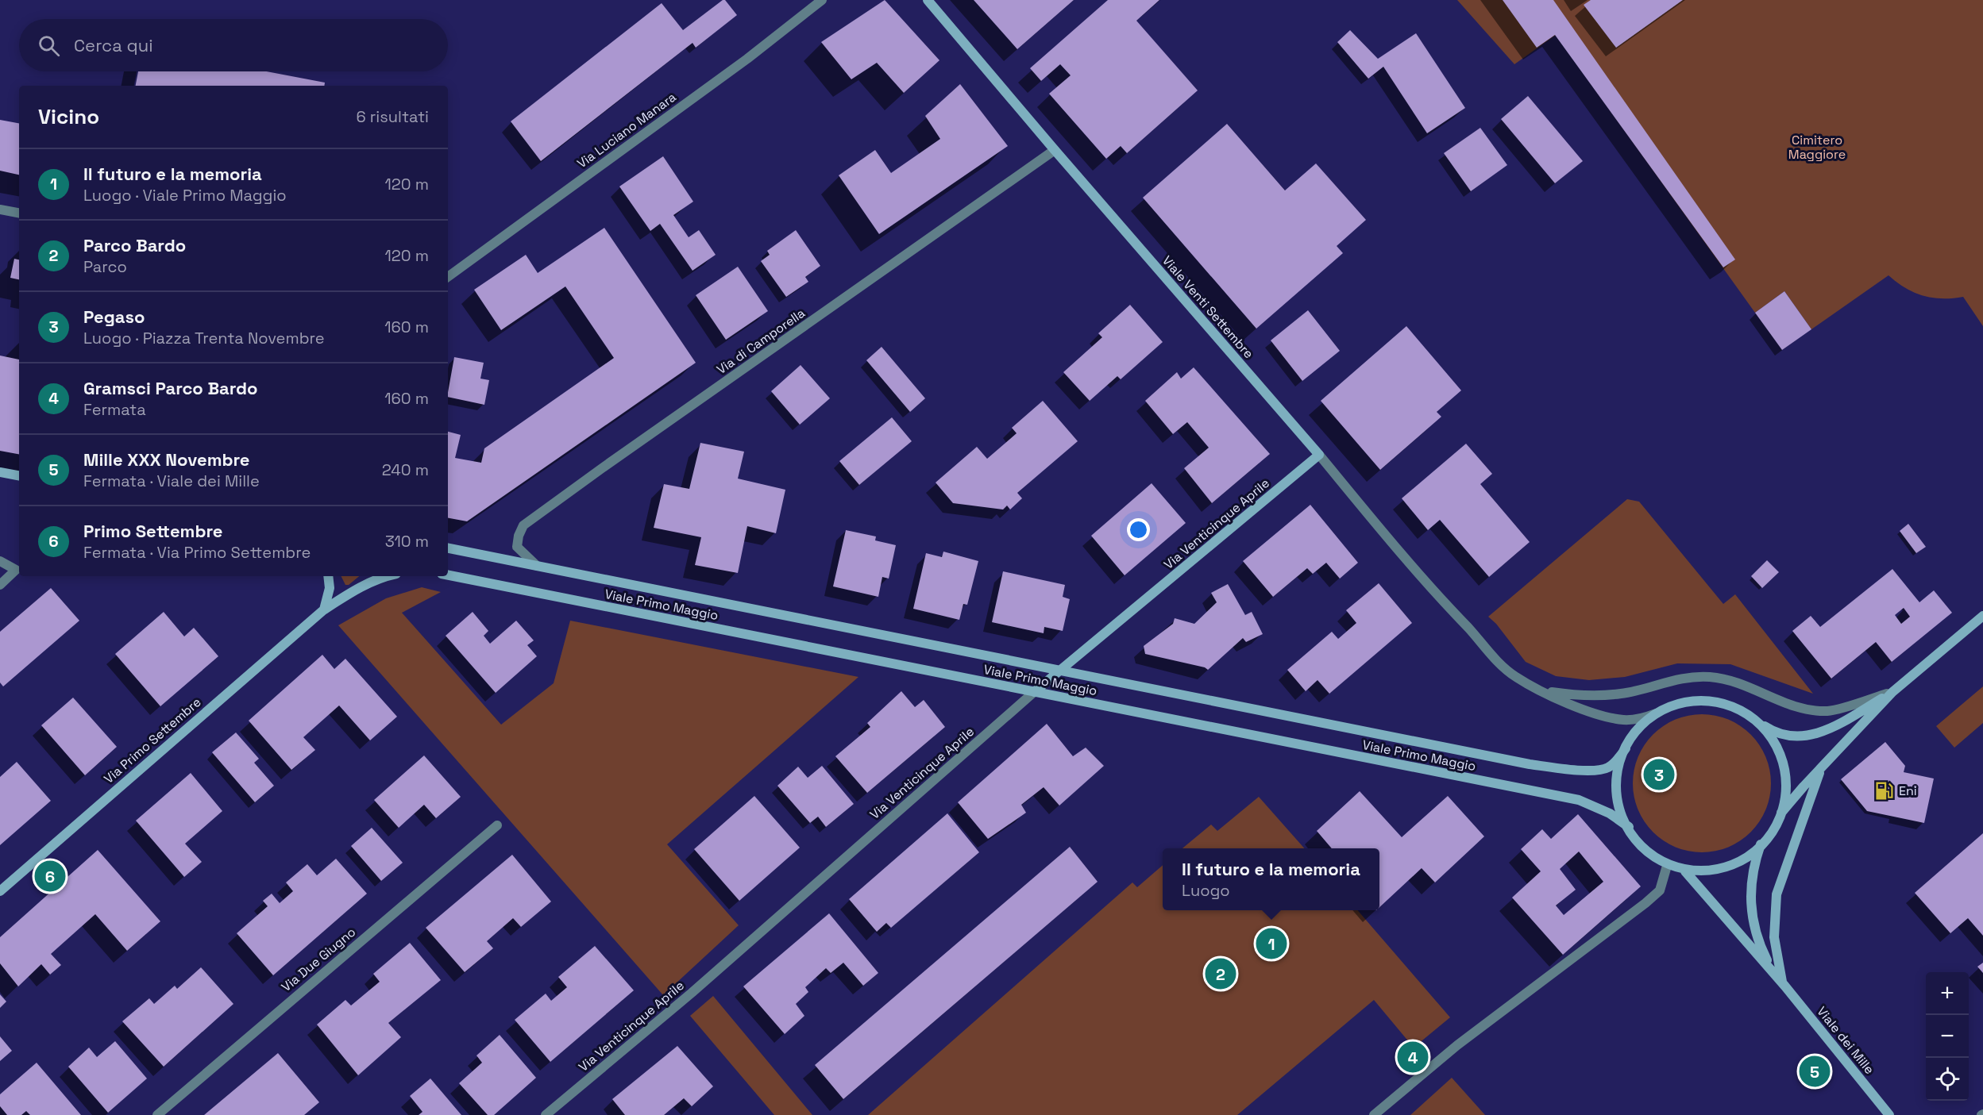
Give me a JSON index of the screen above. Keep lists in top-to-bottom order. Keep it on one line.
{"streets":{"main road":["Viale Venti Settembre","Via Venticinque Aprile","Viale Primo Maggio","Via Primo Settembre","Viale dei Mille"],"street":["Via Luciano Manara","Via di Camporella","Via Due Giugno"]},"crossings":[["Viale Venti Settembre","Via di Camporella"],["Viale Venti Settembre","Via Venticinque Aprile"],["Viale Venti Settembre","Viale Primo Maggio"],["Via di Camporella","Viale Primo Maggio"],["Via Venticinque Aprile","Viale Primo Maggio"]],"parks":["Cimitero Maggiore"],"places":{"fuel station":["Eni"]},"page":{"search":"Cerca qui","heading":["Vicino","6 risultati"],"list":[{"mark":"1","name":"Il futuro e la memoria","note":"Luogo · Viale Primo Maggio","value":"120 m"},{"mark":"2","name":"Parco Bardo","note":"Parco","value":"120 m"},{"mark":"3","name":"Pegaso","note":"Luogo · Piazza Trenta Novembre","value":"160 m"},{"mark":"4","name":"Gramsci Parco Bardo","note":"Fermata","value":"160 m"},{"mark":"5","name":"Mille XXX Novembre","note":"Fermata · Viale dei Mille","value":"240 m"},{"mark":"6","name":"Primo Settembre","note":"Fermata · Via Primo Settembre","value":"310 m"}],"pins":["3","6","1","2","4","5"],"popup":["Il futuro e la memoria","Luogo"],"map_buttons":["+","−"]}}
